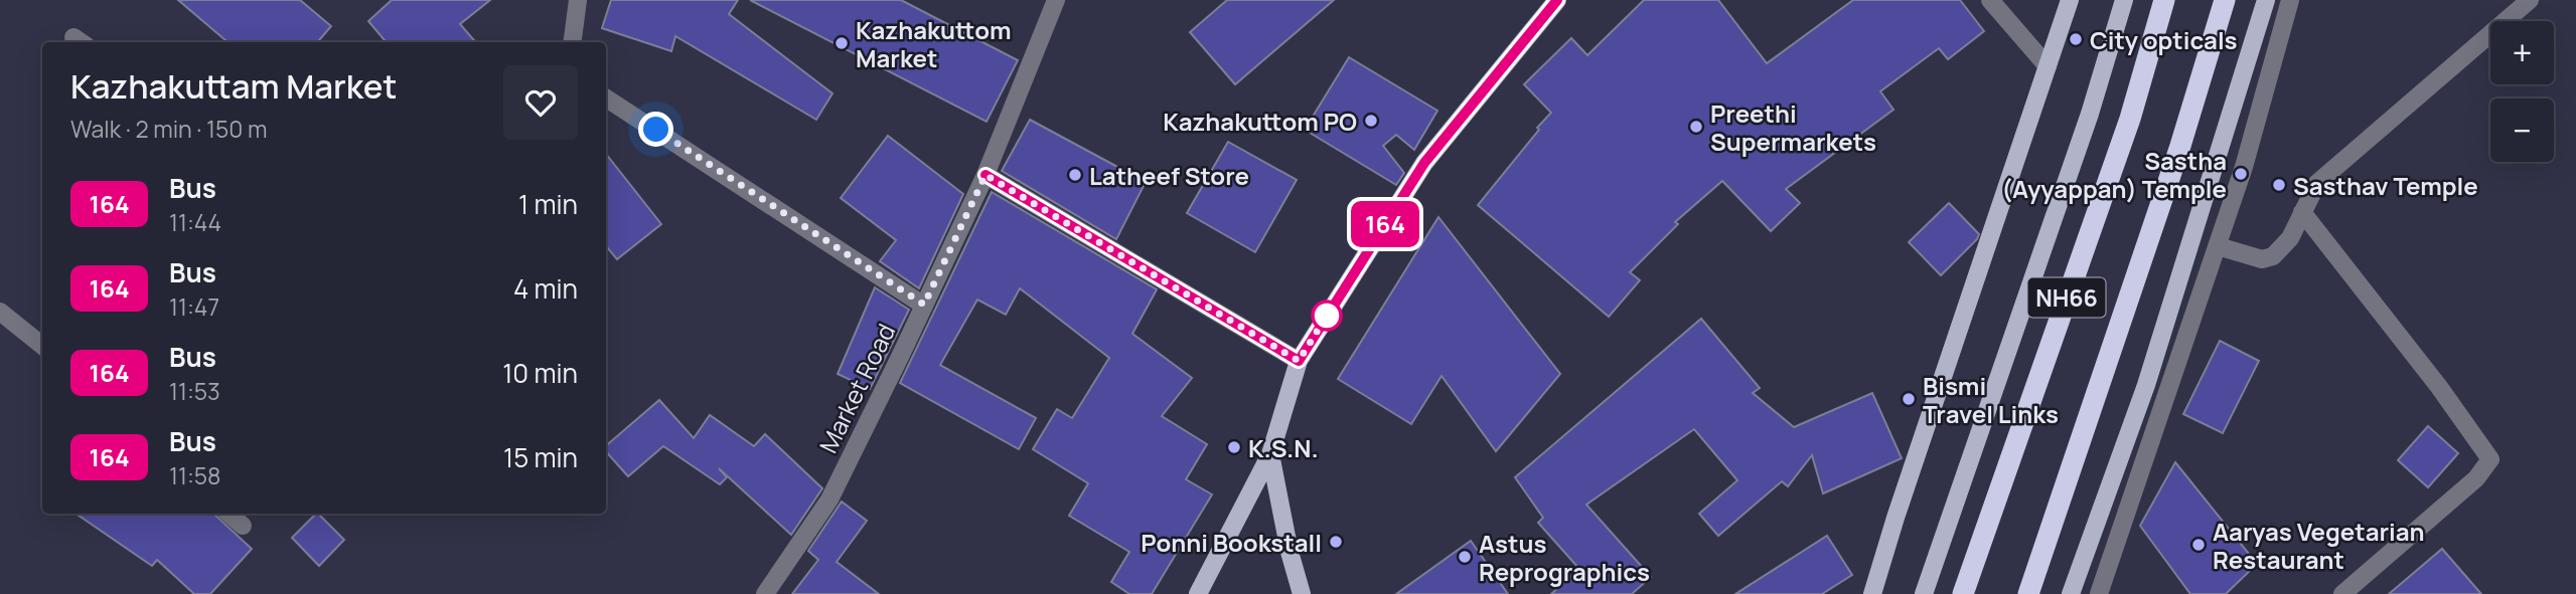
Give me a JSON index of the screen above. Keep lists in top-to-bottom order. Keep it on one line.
{"streets":{"highway":["NH66"],"street":["Market Road"]},"places":["City opticals","Kazhakuttom Market","Kazhakuttom PO","Preethi Supermarkets","Sastha (Ayyappan) Temple","Latheef Store","Sasthav Temple","Bismi Travel Links","K.S.N.","Ponni Bookstall","Aaryas Vegetarian Restaurant","Astus Reprographics"],"lines":["bus line 164"],"page":{"on_map":"164","map_buttons":["+","−"],"heading":["Kazhakuttam Market","Walk · 2 min · 150 m"],"list":[{"mark":"164","name":"Bus","note":"11:44","value":"1 min"},{"mark":"164","name":"Bus","note":"11:47","value":"4 min"},{"mark":"164","name":"Bus","note":"11:53","value":"10 min"},{"mark":"164","name":"Bus","note":"11:58","value":"15 min"}]}}
